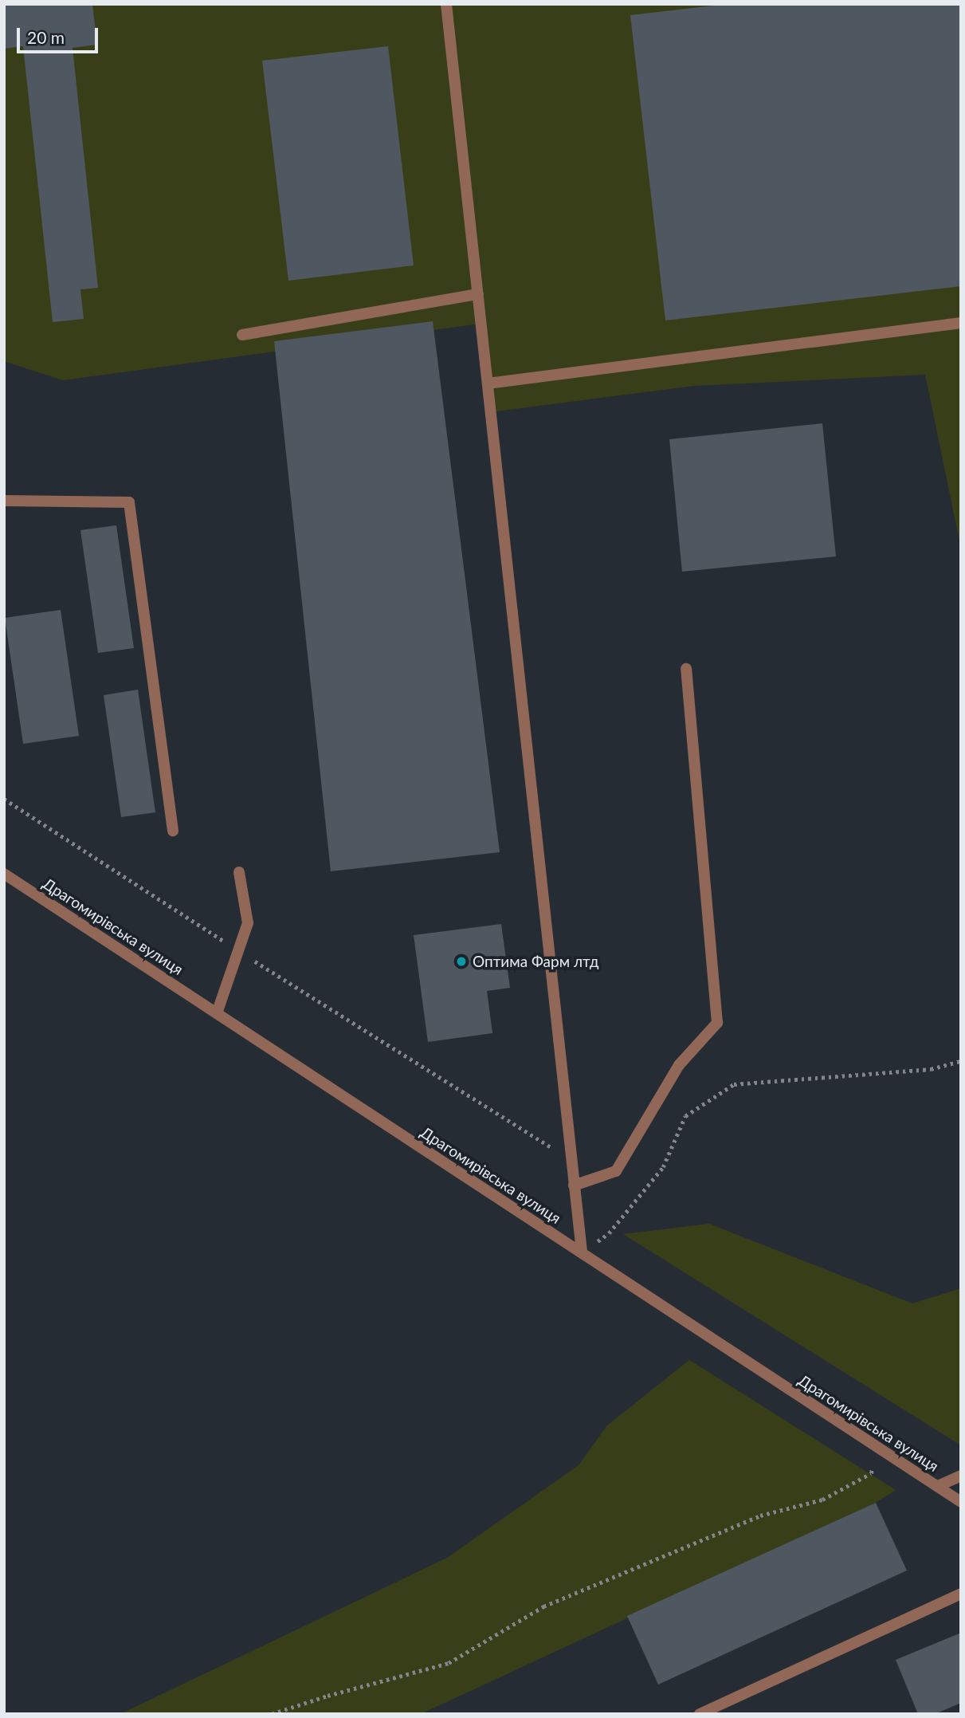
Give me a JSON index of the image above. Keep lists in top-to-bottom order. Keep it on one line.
{"streets":{"street":["Драгомирівська вулиця"]},"places":["Оптима Фарм лтд"],"scale_bar":"20 m"}
